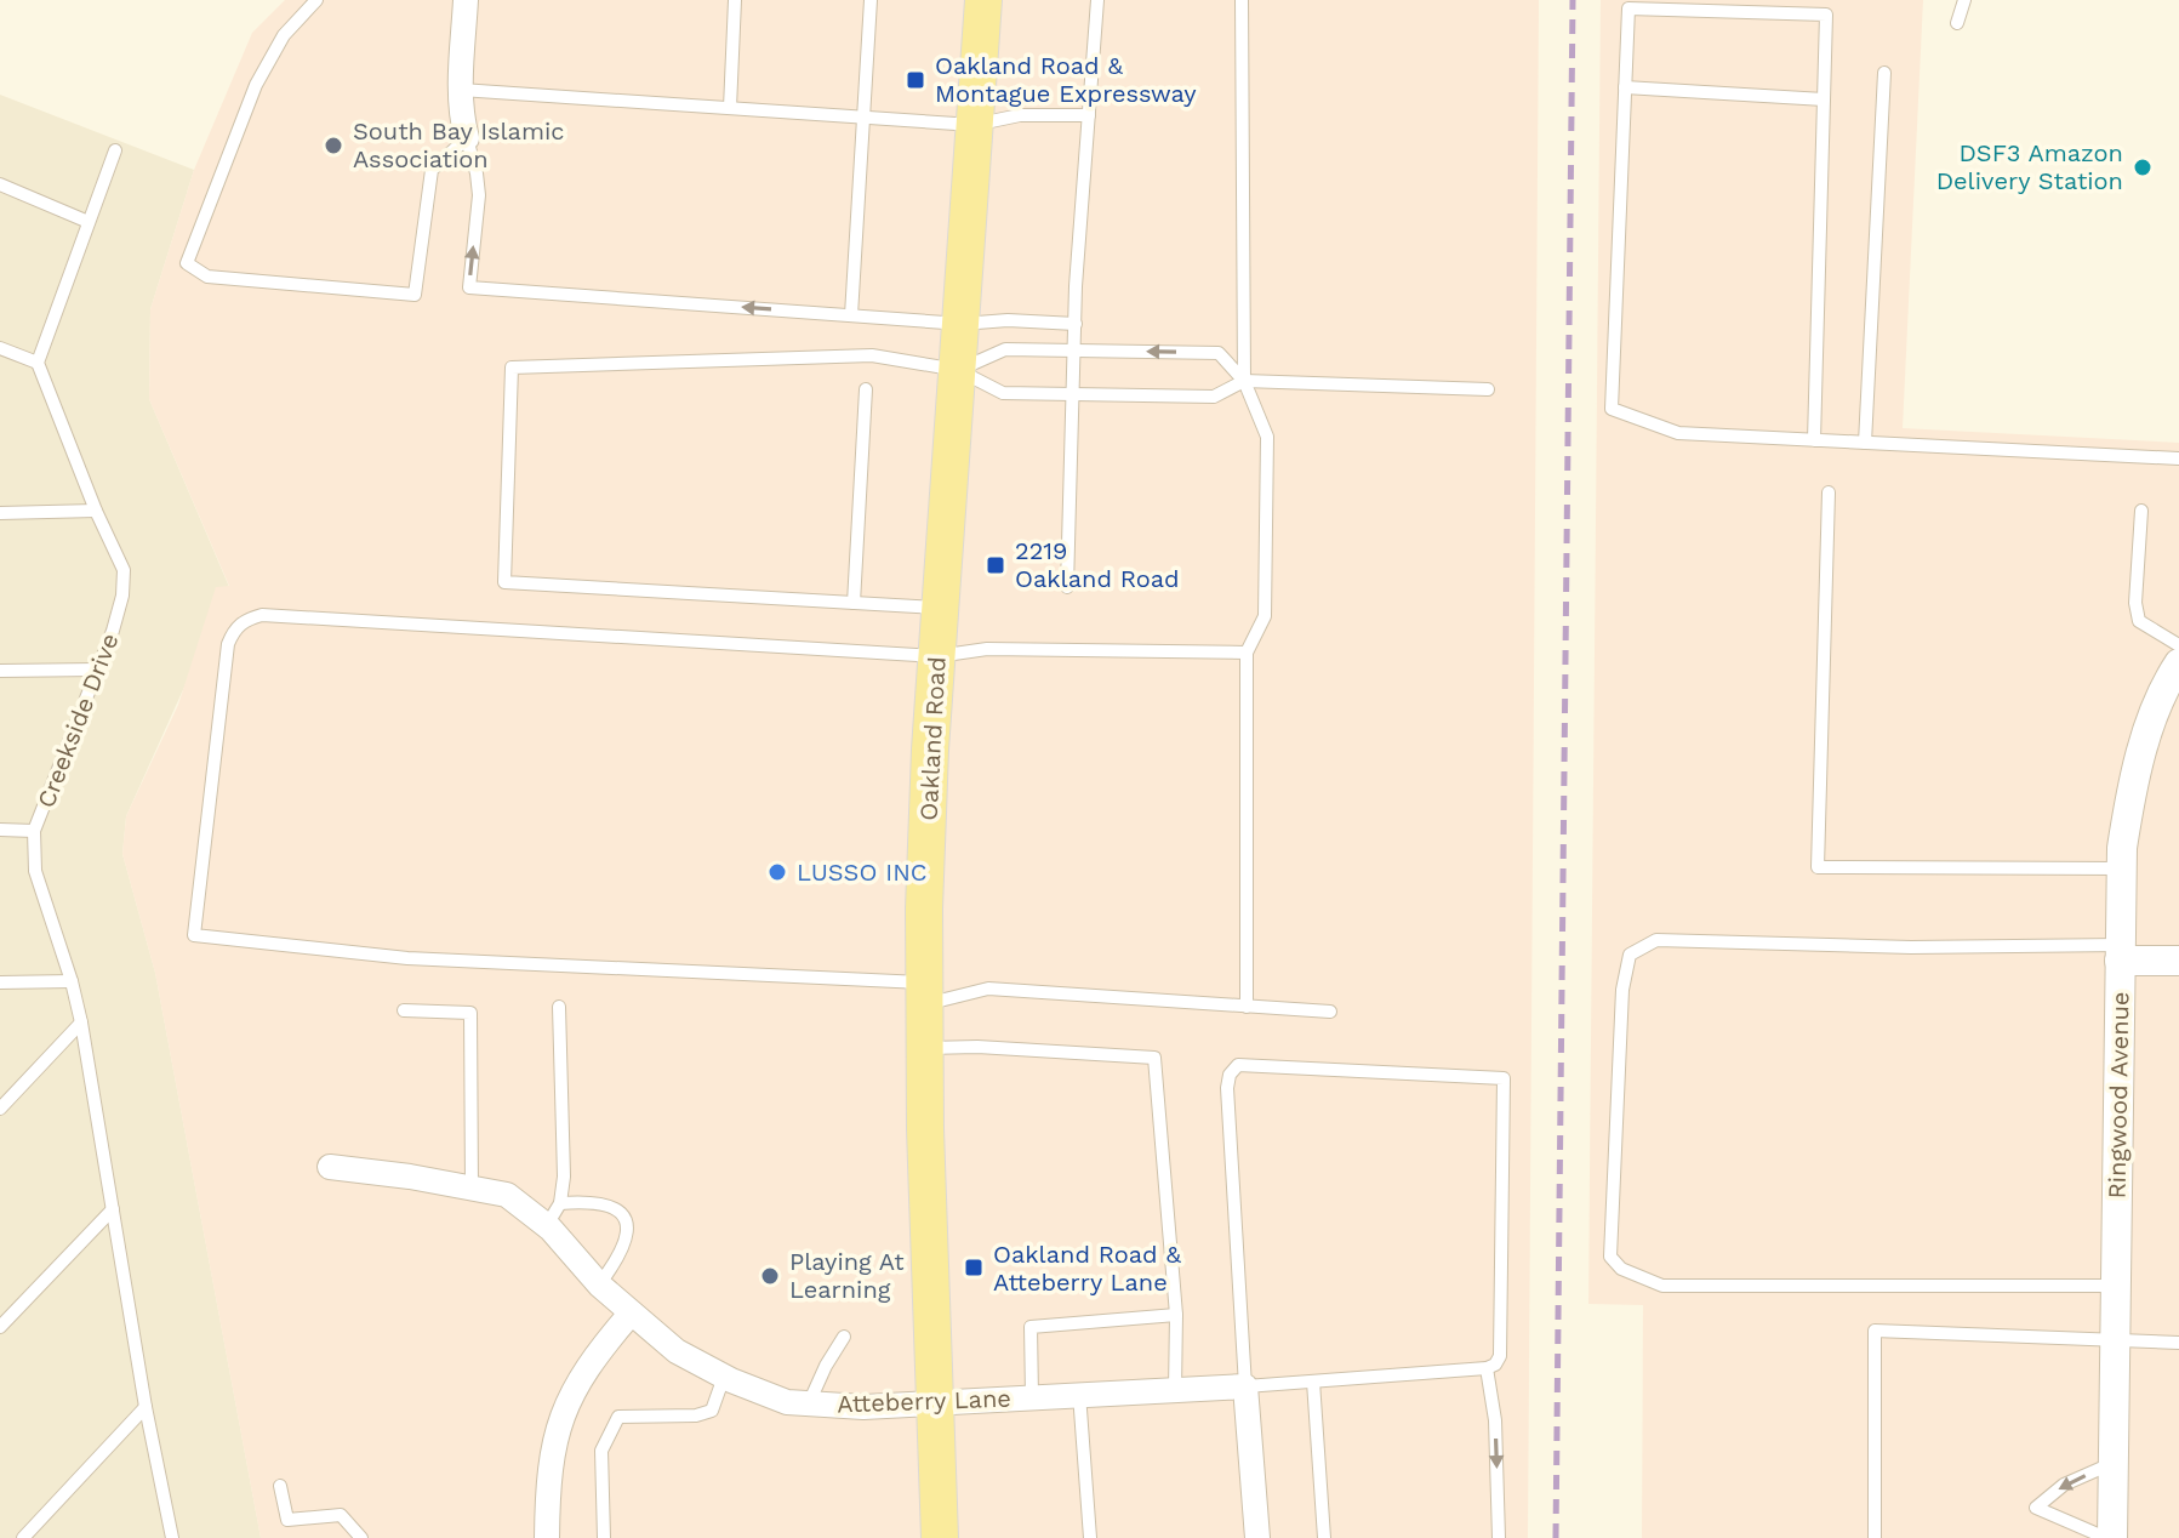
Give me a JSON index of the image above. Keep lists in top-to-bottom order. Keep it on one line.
{"streets":{"main road":["Oakland Road"],"street":["Ringwood Avenue","Atteberry Lane"],"lane":["Creekside Drive"]},"crossings":[["Oakland Road","Atteberry Lane"]],"places":{"transit":["Oakland Road & Montague Expressway","2219 Oakland Road","Oakland Road & Atteberry Lane"],"other":["South Bay Islamic Association","DSF3 Amazon Delivery Station","LUSSO INC","Playing At Learning"]}}
